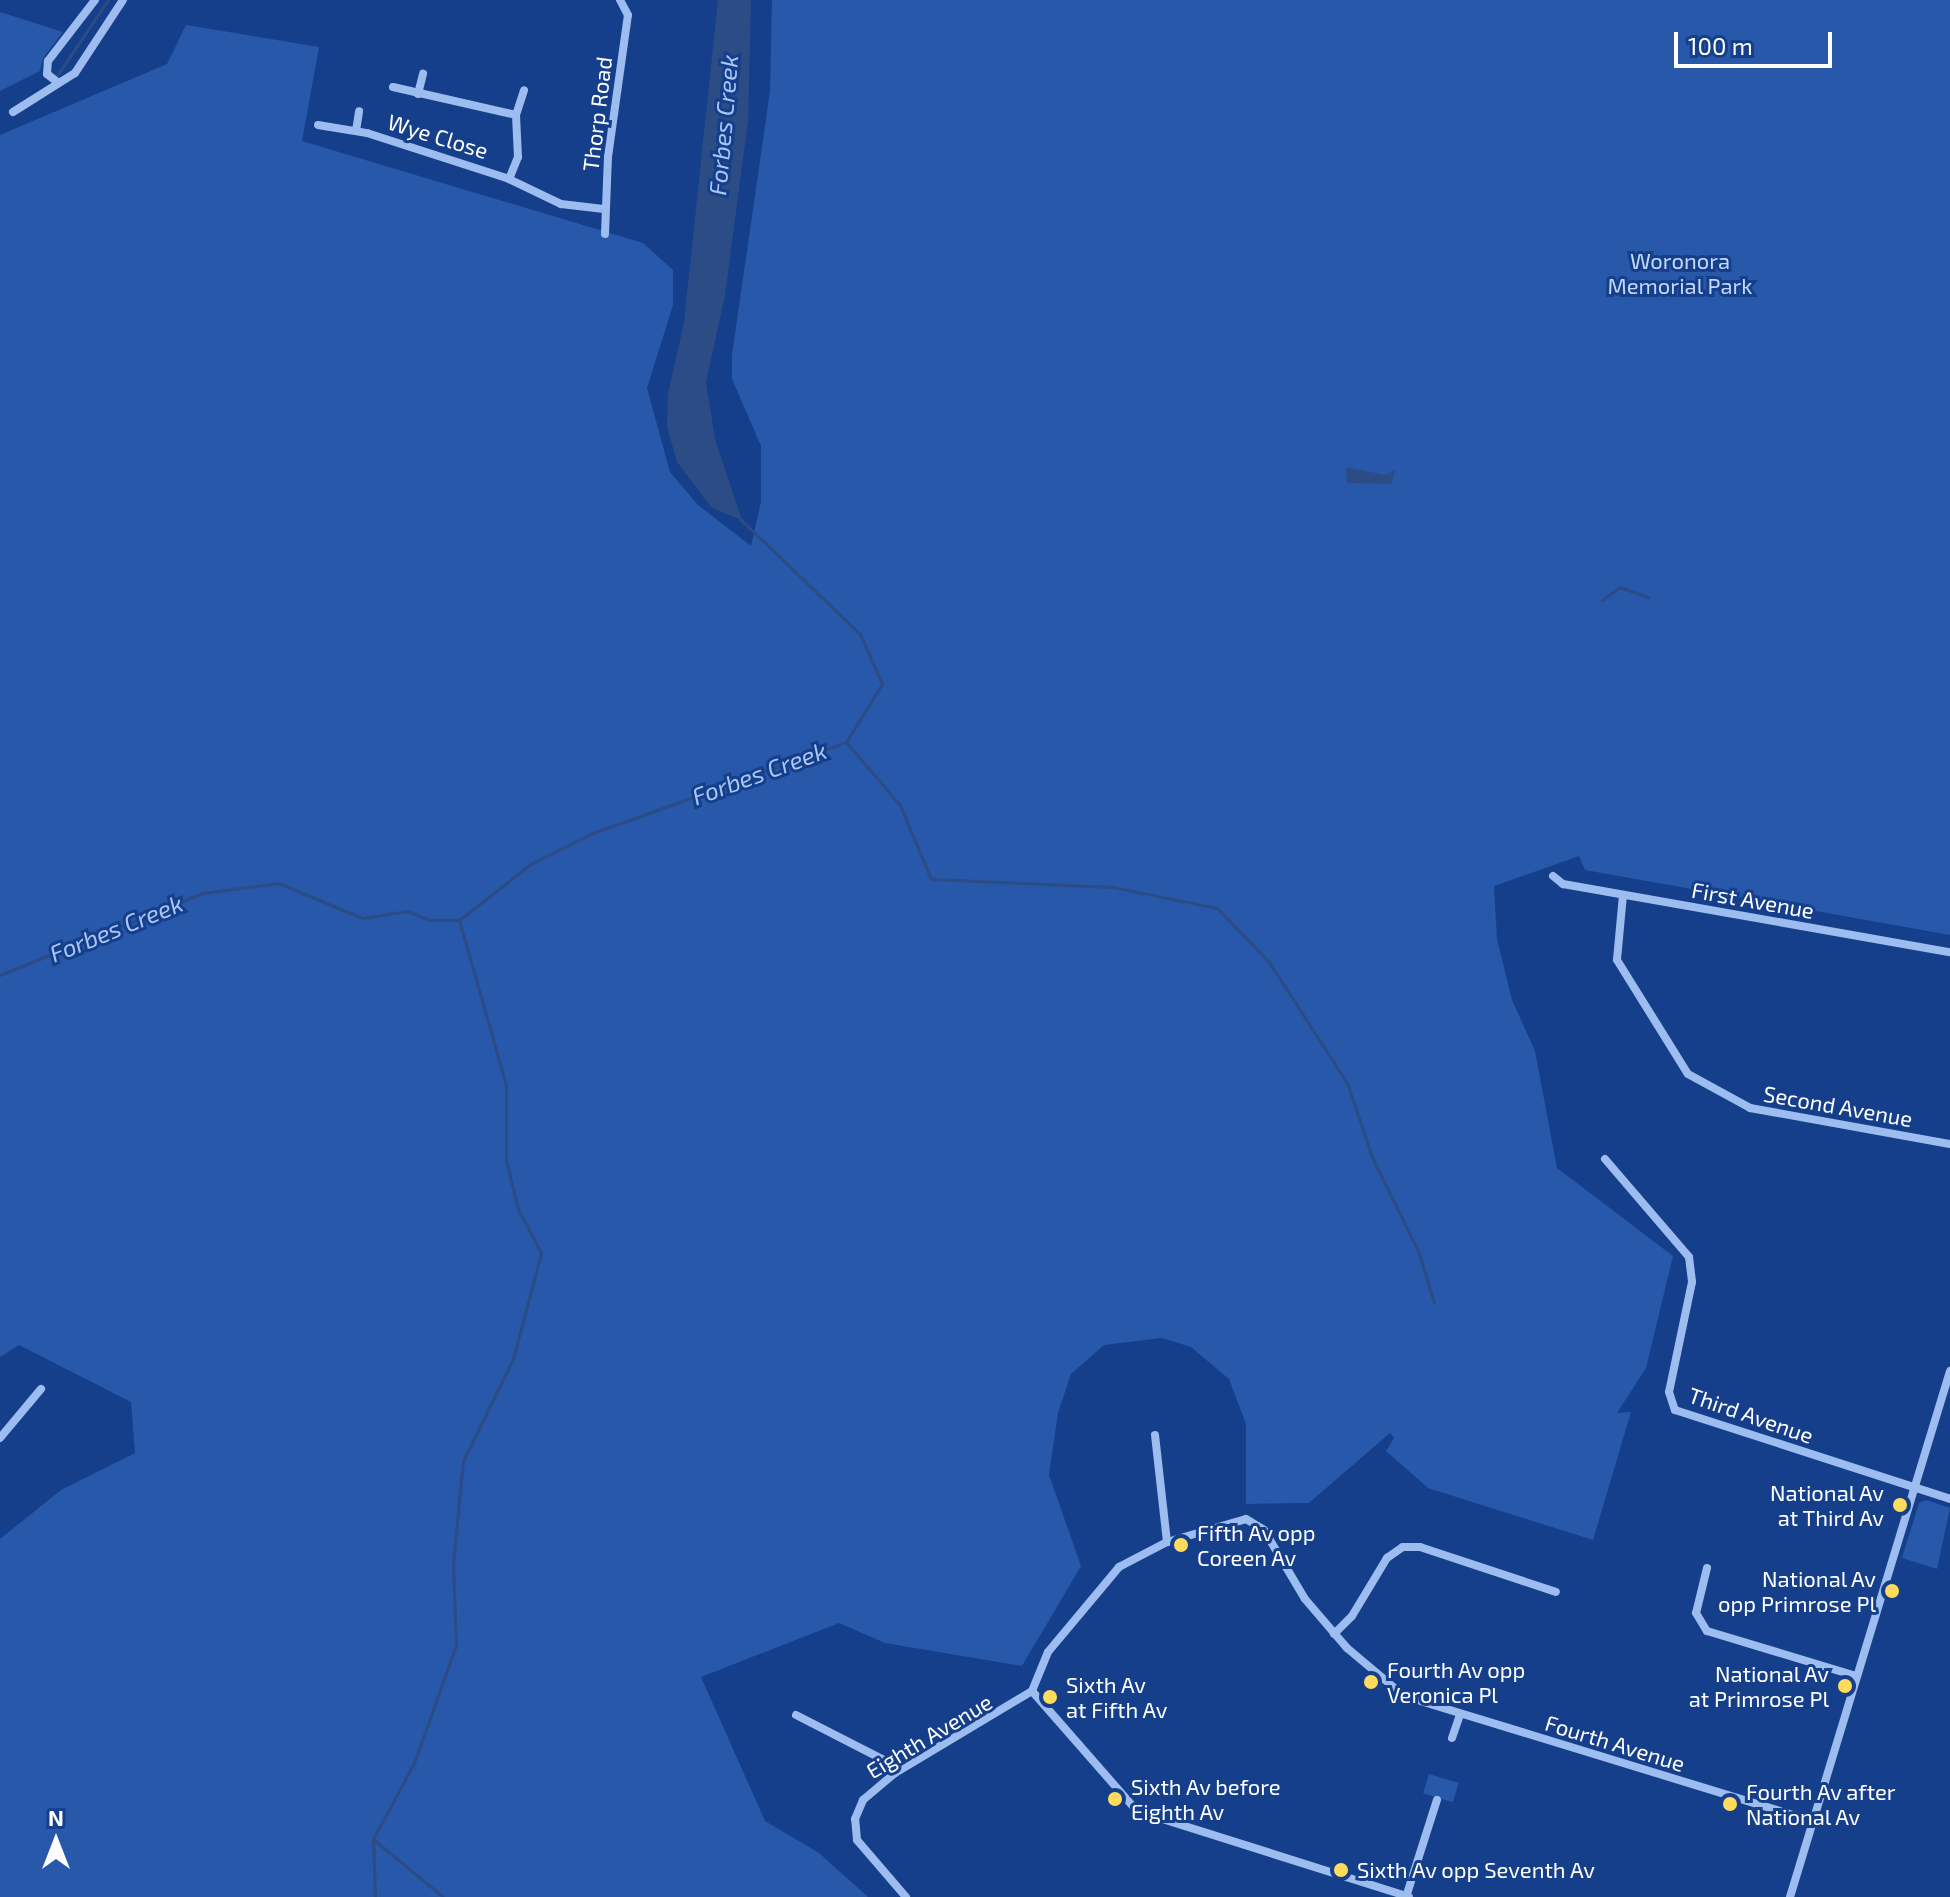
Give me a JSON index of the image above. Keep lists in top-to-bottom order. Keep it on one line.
{"streets":{"street":["Thorp Road","Wye Close","First Avenue","Second Avenue","Third Avenue","Eighth Avenue","Fourth Avenue"]},"crossings":[["Thorp Road","Wye Close"],["First Avenue","Second Avenue"]],"water":["Forbes Creek"],"parks":["Woronora Memorial Park"],"places":["National Av at Third Av","Fifth Av opp Coreen Av","National Av opp Primrose Pl","Fourth Av opp Veronica Pl","National Av at Primrose Pl","Sixth Av at Fifth Av","Sixth Av before Eighth Av","Fourth Av after National Av","Sixth Av opp Seventh Av"],"scale_bar":"100 m","north":"top"}
